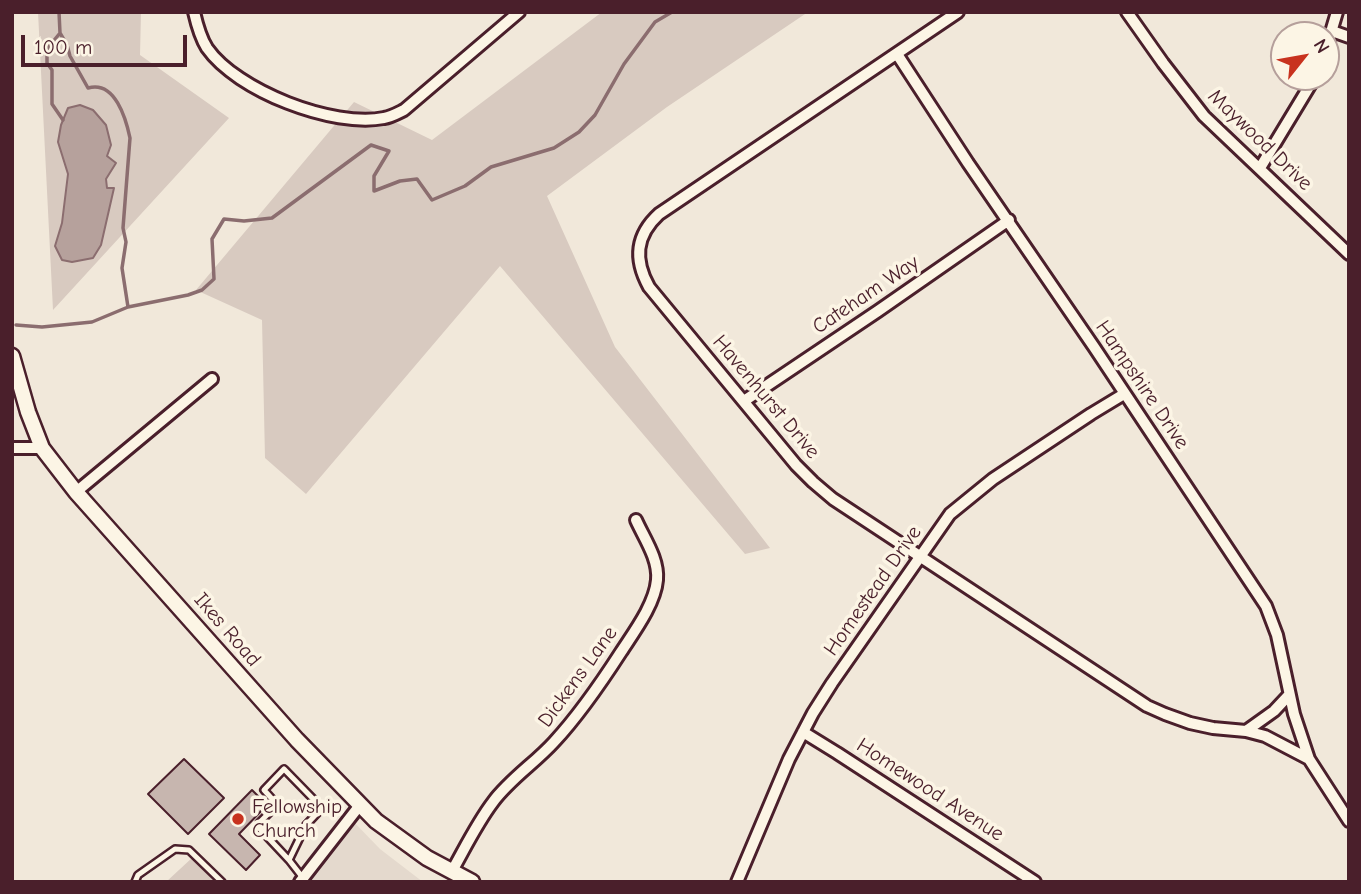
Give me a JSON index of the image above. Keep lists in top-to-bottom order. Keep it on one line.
{"streets":{"street":["Maywood Drive","Cateham Way","Hampshire Drive","Havenhurst Drive","Homestead Drive","Ikes Road","Dickens Lane","Homewood Avenue"]},"crossings":[["Cateham Way","Hampshire Drive"],["Cateham Way","Havenhurst Drive"],["Hampshire Drive","Havenhurst Drive"],["Hampshire Drive","Homestead Drive"],["Havenhurst Drive","Homestead Drive"],["Homestead Drive","Homewood Avenue"],["Ikes Road","Dickens Lane"]],"places":["Fellowship Church"],"scale_bar":"100 m","north":"top right"}
